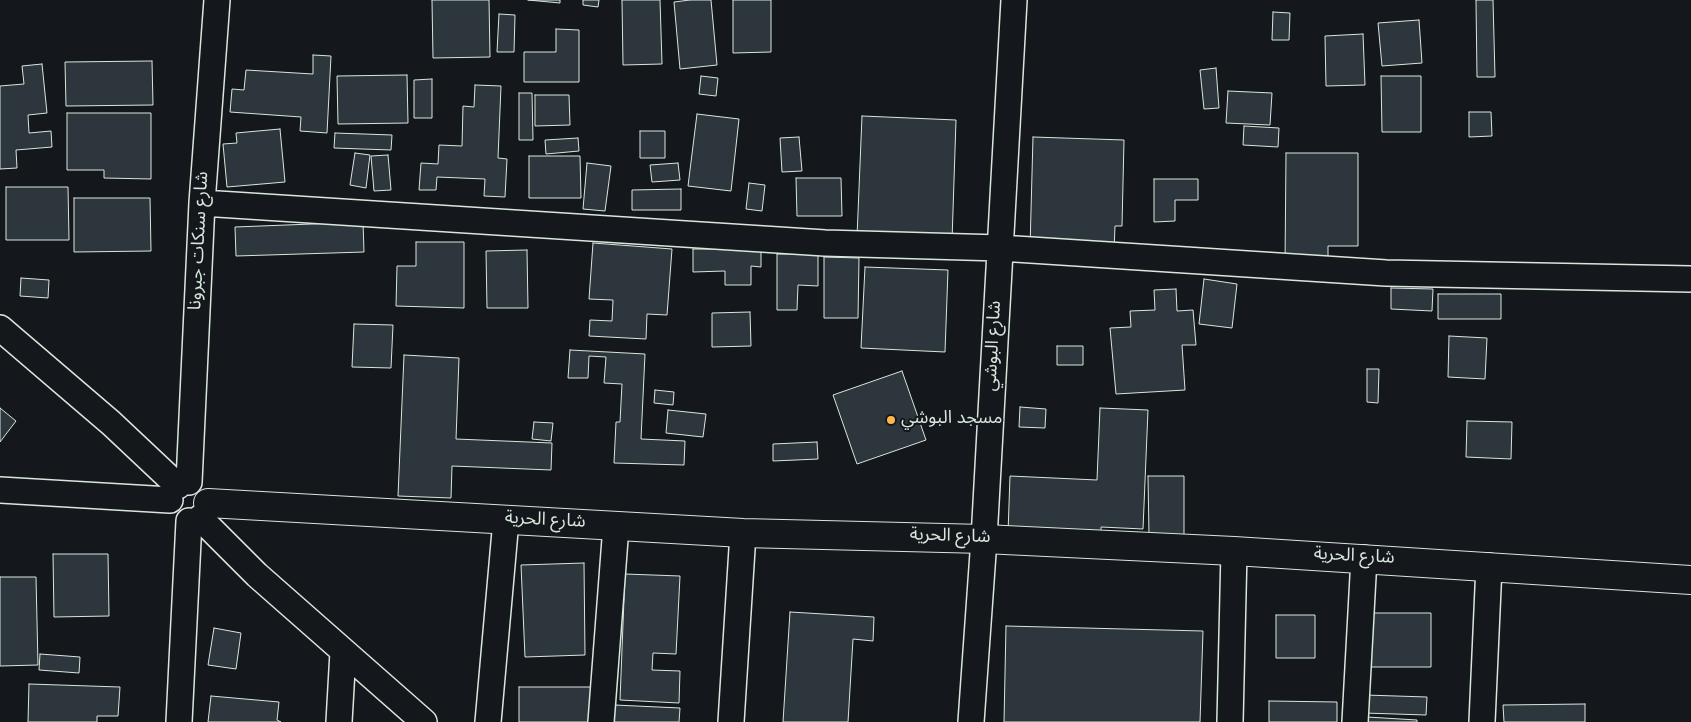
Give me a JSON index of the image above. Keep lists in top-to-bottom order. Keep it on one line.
{"streets":{"street":["شارع سنكات جبرونا","شارع البوشي","شارع الحرية"]},"crossings":[["شارع البوشي","شارع الحرية"]],"places":["مسجد البوشي"]}
